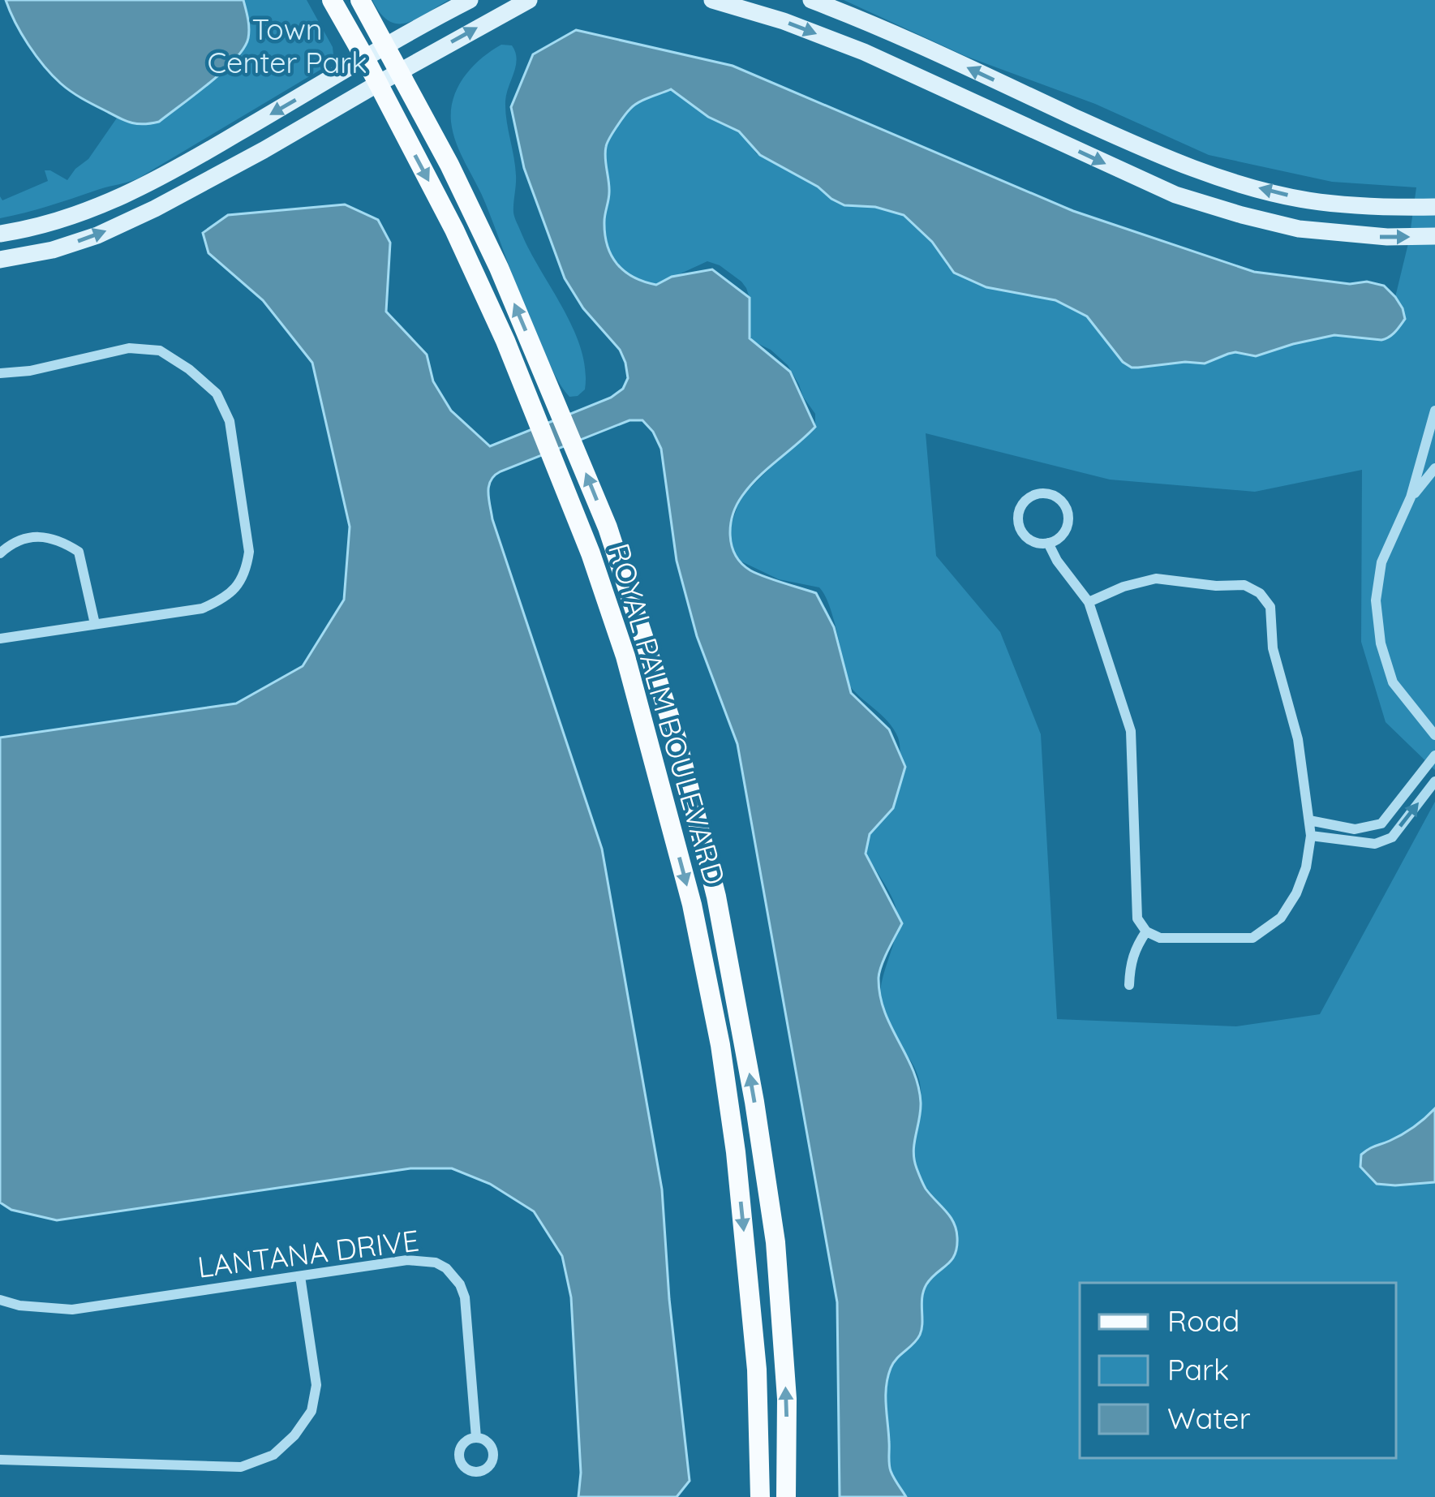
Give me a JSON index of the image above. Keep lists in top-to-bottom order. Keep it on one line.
{"streets":{"main road":["ROYAL PALM BOULEVARD"],"street":["LANTANA DRIVE"]},"parks":["Town Center Park"],"legend":["Road","Park","Water"]}
